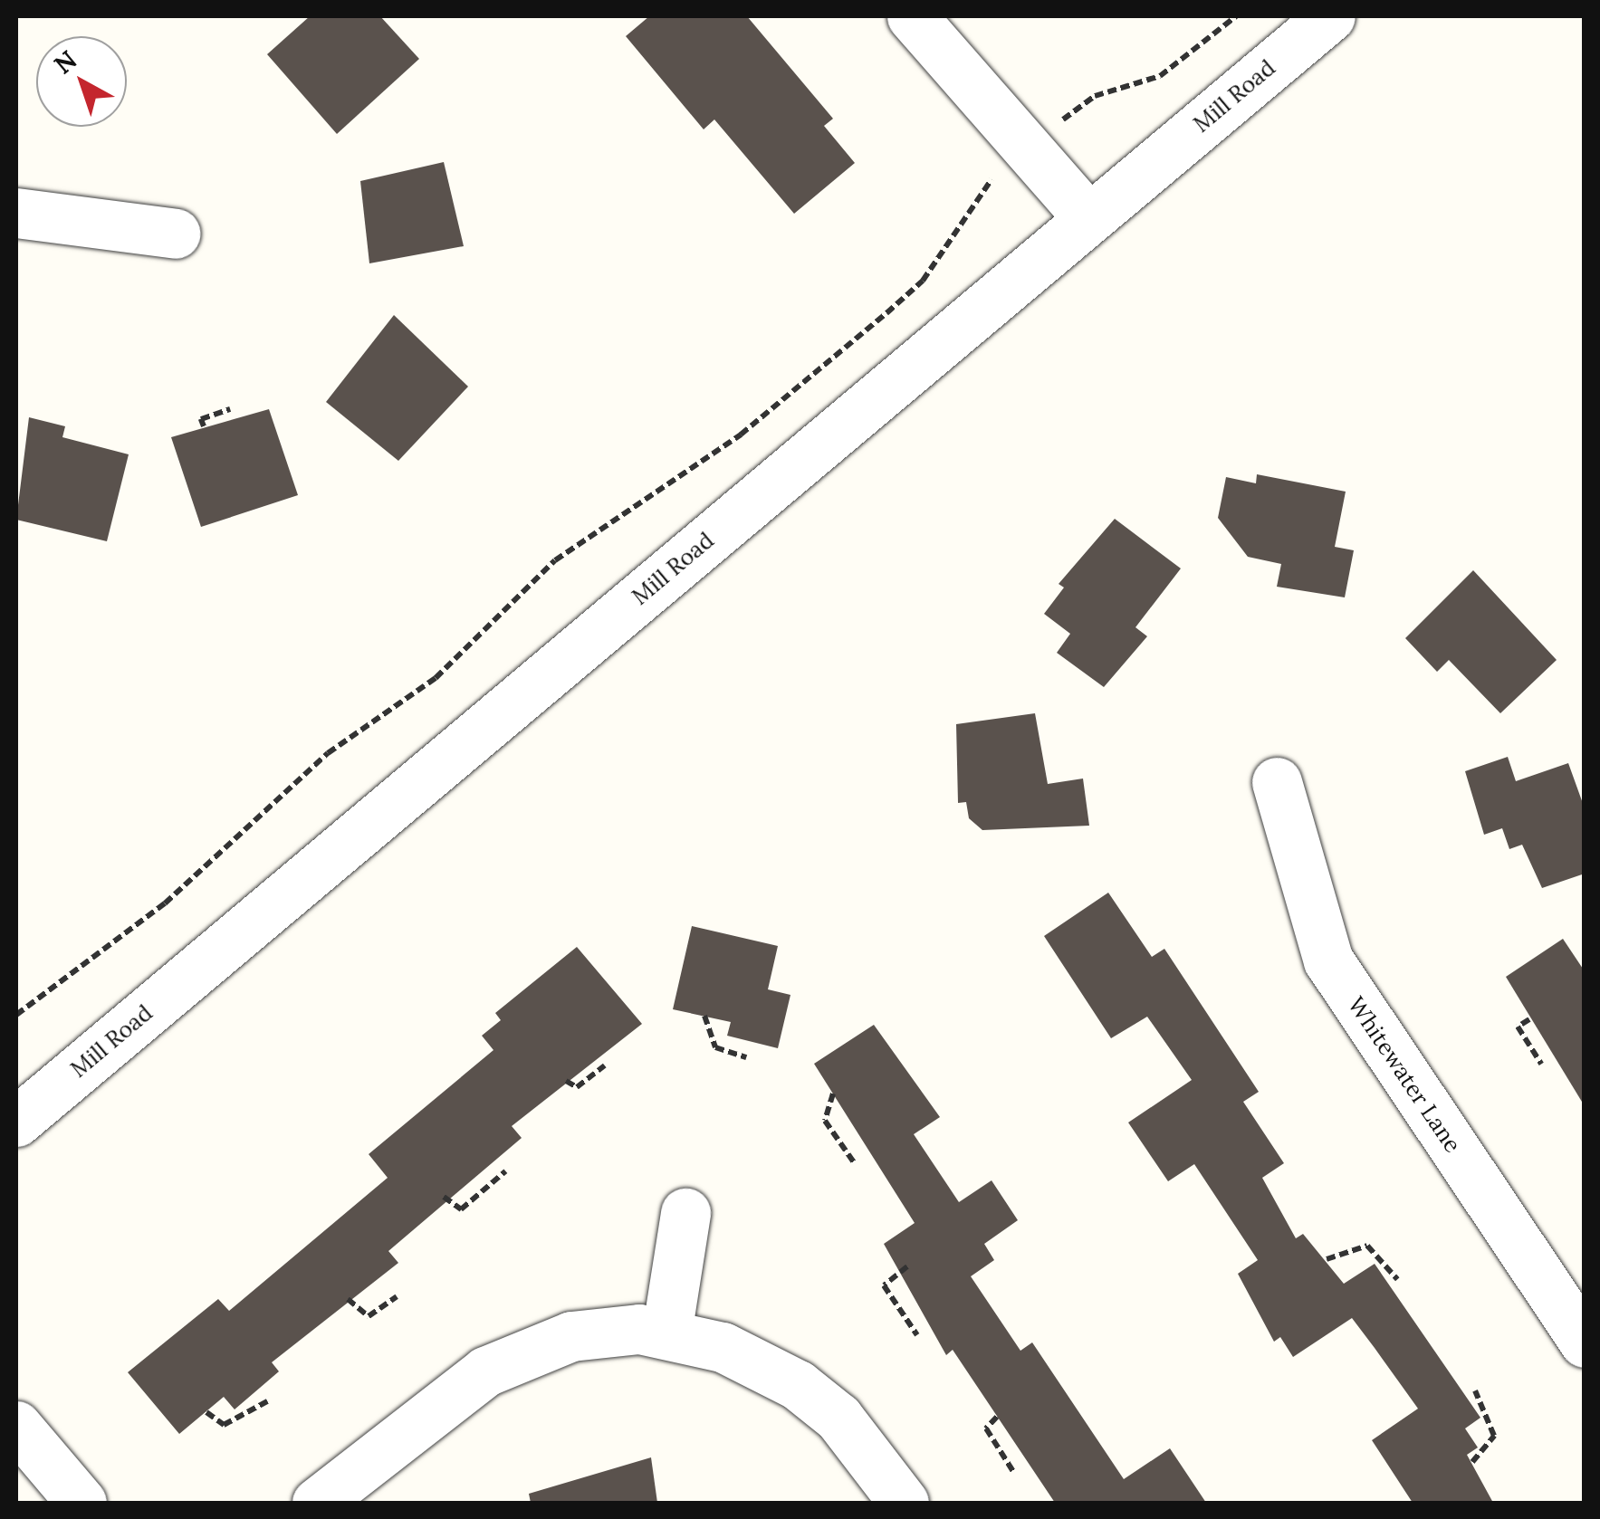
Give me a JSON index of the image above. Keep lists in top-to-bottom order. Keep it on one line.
{"streets":{"street":["Mill Road","Whitewater Lane"]},"north":"top left"}
